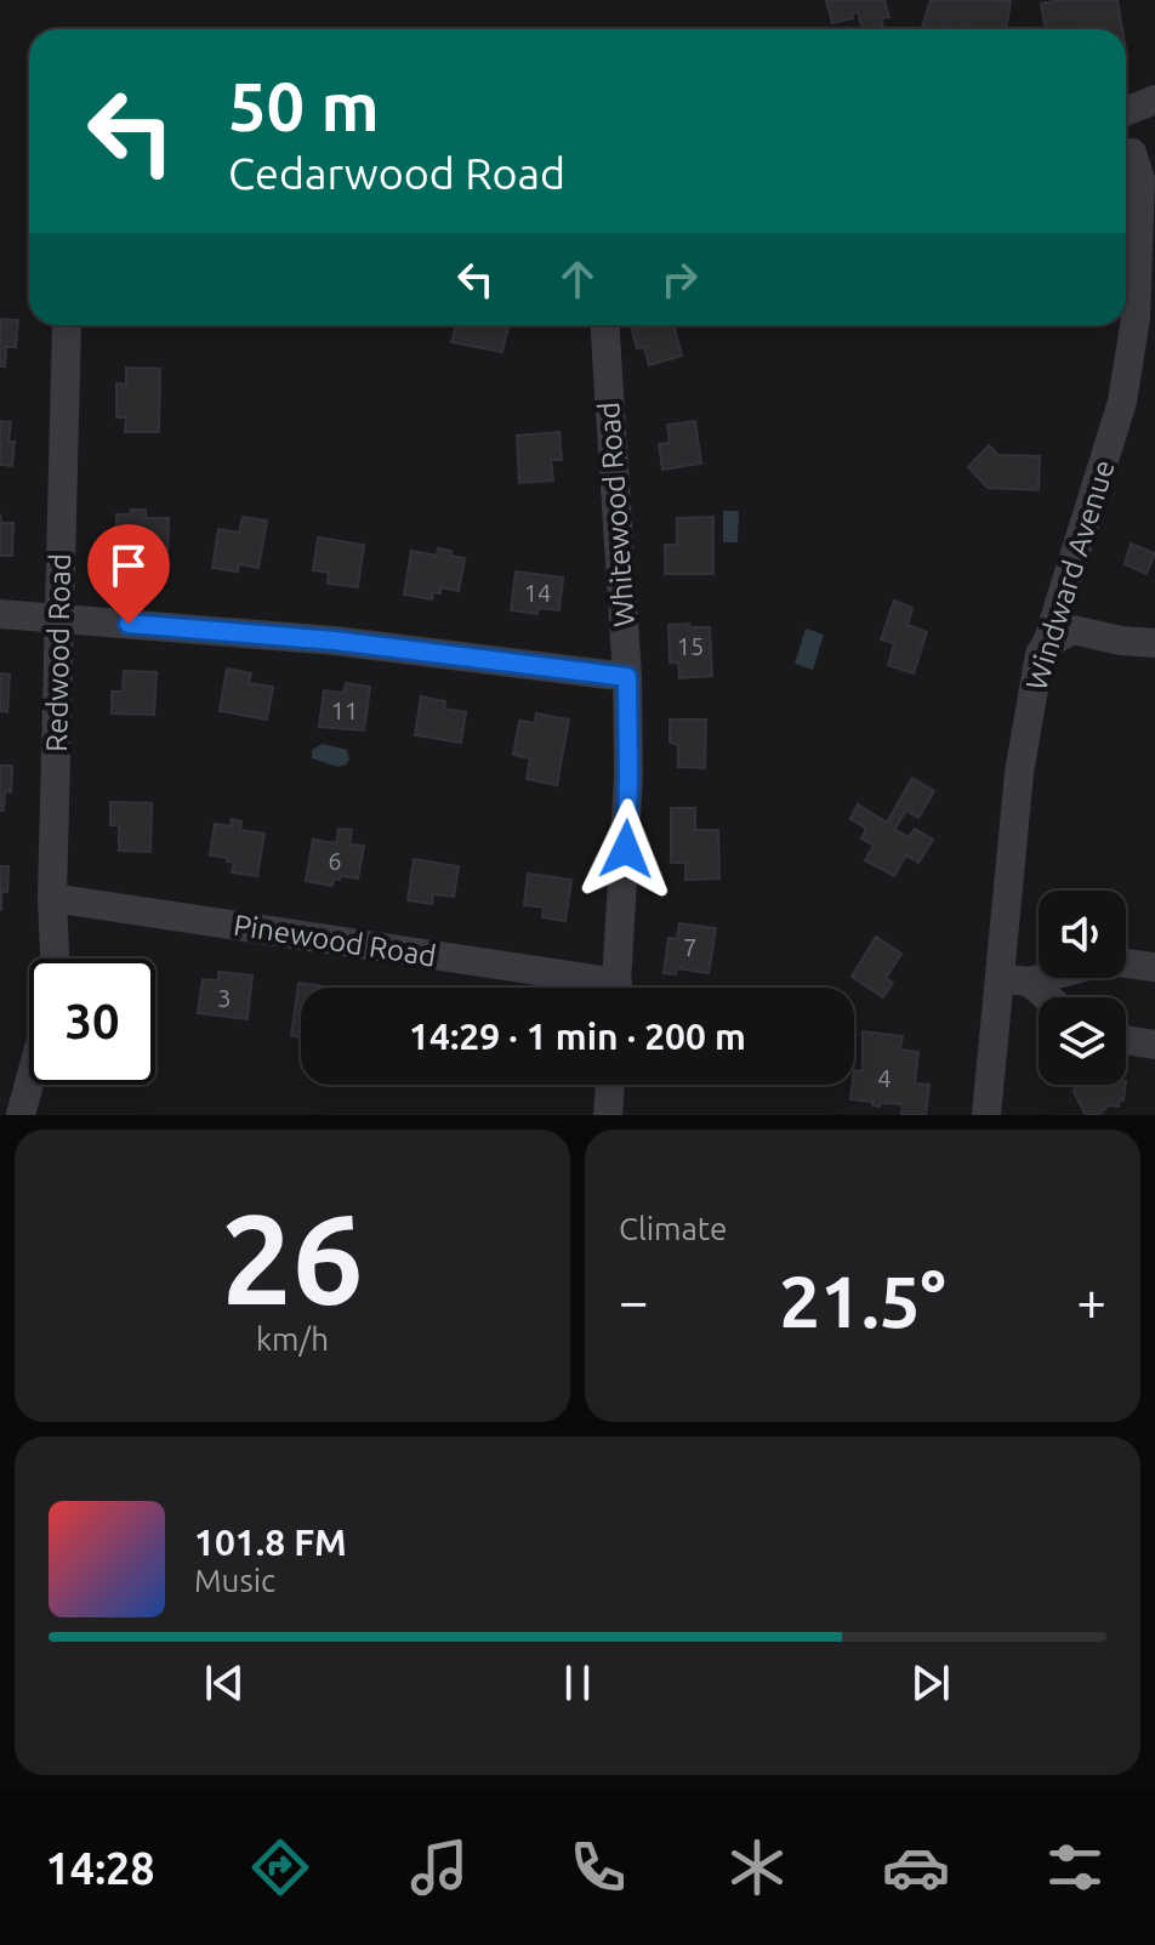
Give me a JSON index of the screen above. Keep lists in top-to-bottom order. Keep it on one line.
{"streets":{"street":["Whitewood Road","Windward Avenue","Redwood Road","Pinewood Road"]},"crossings":[["Redwood Road","Pinewood Road"]],"house_numbers":["14","15","11","6","7","3","4"],"page":{"turn":["50 m","Cedarwood Road"],"limit":"30","trip":"14:29 · 1 min · 200 m","tile":[["26","km/h"],"Climate"],"heat":["−","21.5°","+"],"song":["101.8 FM","Music"],"tabs":"14:28"}}
